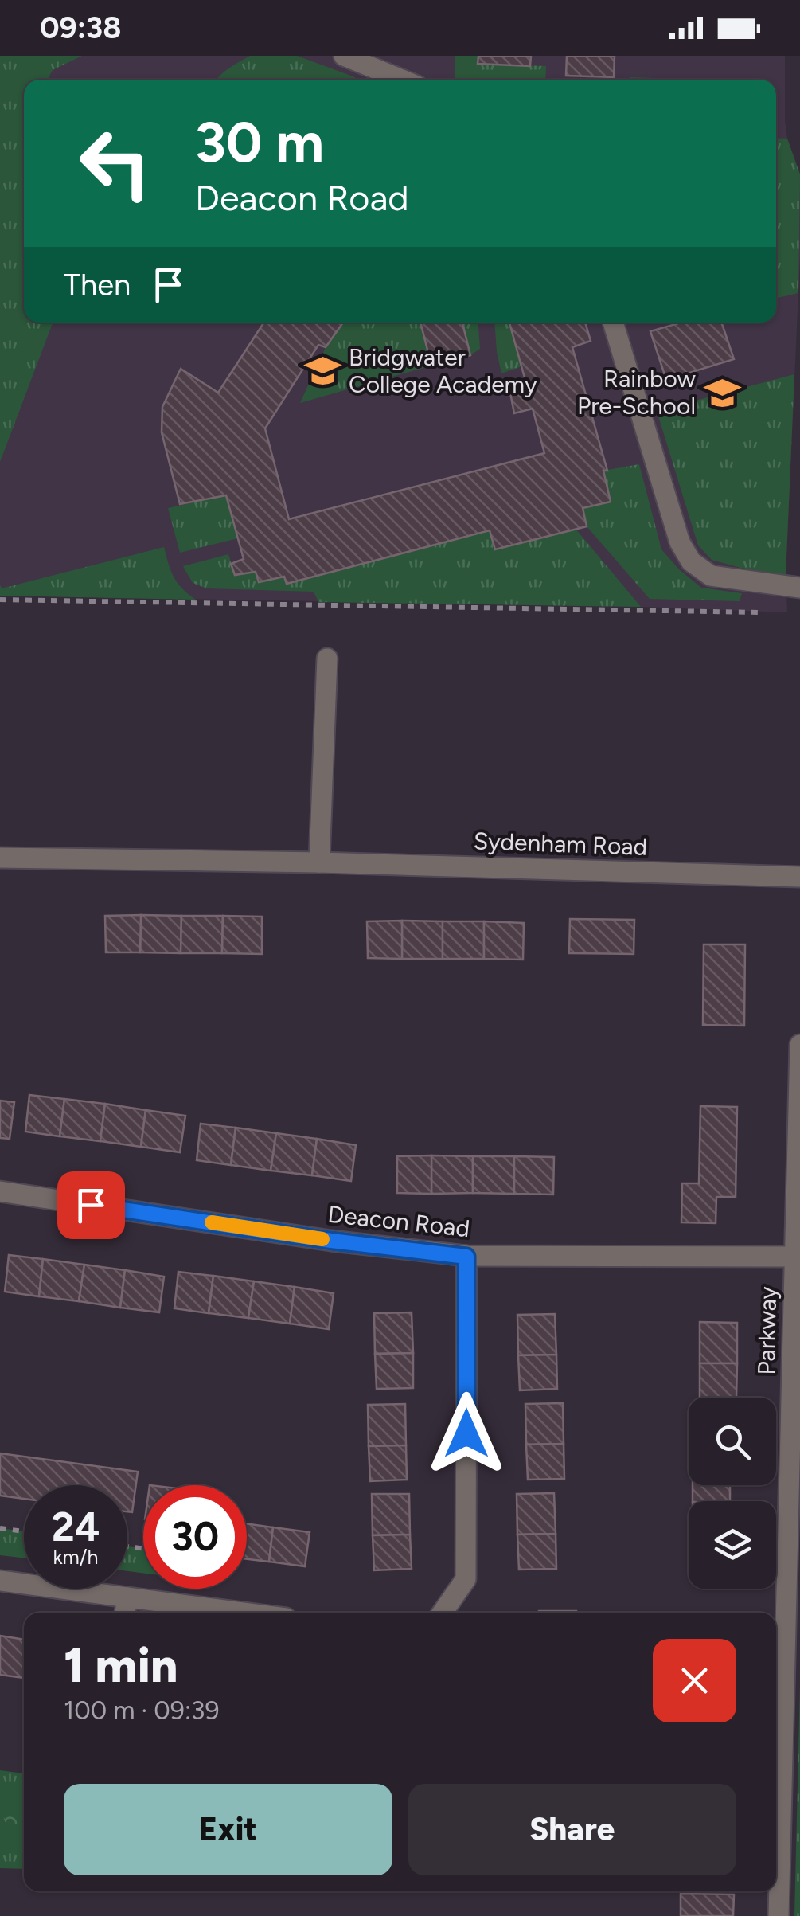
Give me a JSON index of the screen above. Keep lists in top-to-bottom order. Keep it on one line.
{"streets":{"street":["Sydenham Road","Deacon Road","Parkway"]},"crossings":[["Deacon Road","Parkway"]],"places":{"school or university":["Bridgwater College Academy","Rainbow Pre-School"]},"page":{"status":"09:38","turn":["30 m","Deacon Road"],"then":"Then","speed":"24 km/h","limit":"30","heading":["1 min","100 m · 09:39"],"buttons":["Exit","Share"]}}
